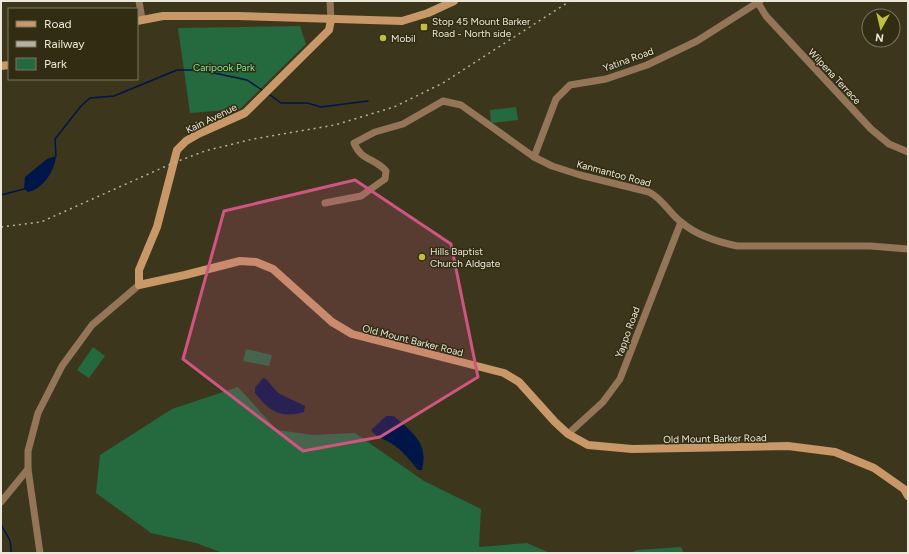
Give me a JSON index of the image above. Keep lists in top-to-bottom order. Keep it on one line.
{"streets":{"main road":["Kain Avenue","Old Mount Barker Road"],"street":["Yatina Road","Wilpena Terrace","Kanmantoo Road","Yappo Road"]},"crossings":[["Yatina Road","Wilpena Terrace"],["Yatina Road","Kanmantoo Road"],["Kain Avenue","Old Mount Barker Road"],["Kanmantoo Road","Yappo Road"],["Yappo Road","Old Mount Barker Road"]],"parks":["Caripook Park"],"places":{"transit":["Stop 45 Mount Barker Road - North side"],"other":["Mobil","Hills Baptist Church Aldgate"]},"legend":["Road","Railway","Park"],"north":"bottom"}
